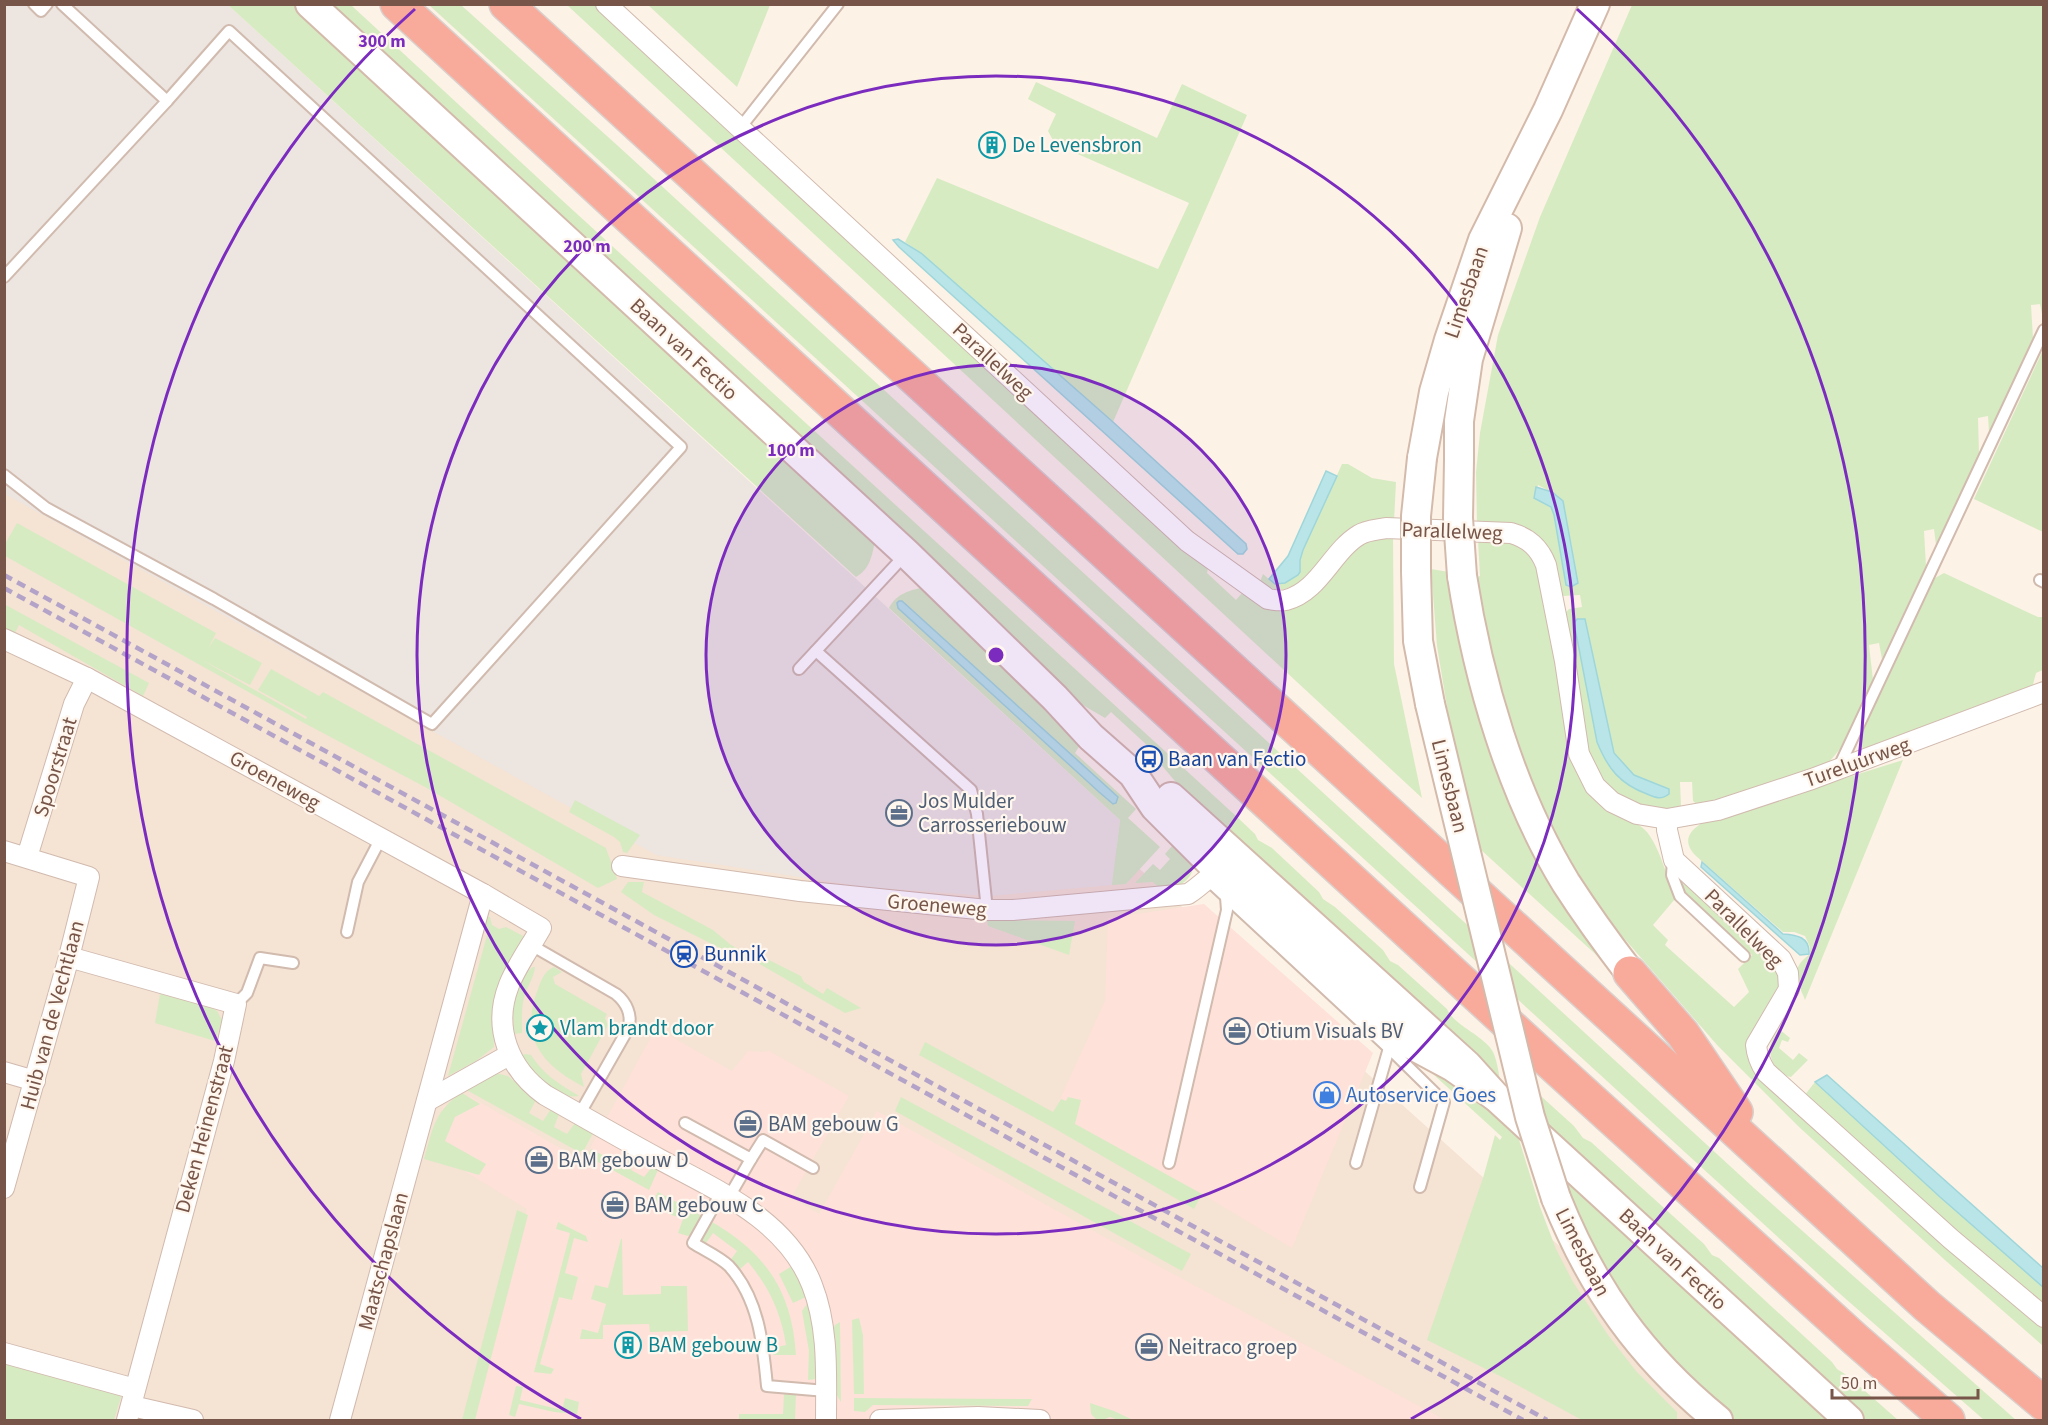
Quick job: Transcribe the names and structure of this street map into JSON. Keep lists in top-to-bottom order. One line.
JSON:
{"streets":{"main road":["Limesbaan","Baan van Fectio"],"street":["Parallelweg","Tureluurweg","Spoorstraat","Groeneweg","Huib van de Vechtlaan","Deken Heinenstraat","Maatschapslaan"]},"crossings":[["Baan van Fectio","Groeneweg"],["Parallelweg","Tureluurweg"],["Spoorstraat","Groeneweg"],["Spoorstraat","Huib van de Vechtlaan"],["Groeneweg","Maatschapslaan"]],"places":{"building":["De Levensbron","BAM gebouw B"],"bus stop":["Baan van Fectio"],"office":["Jos Mulder Carrosseriebouw","Otium Visuals BV","BAM gebouw G","BAM gebouw D","BAM gebouw C","Neitraco groep"],"station":["Bunnik"],"place":["Vlam brandt door"],"shop":["Autoservice Goes"]},"scale_bar":"50 m","rings":["300 m","200 m","100 m"]}
